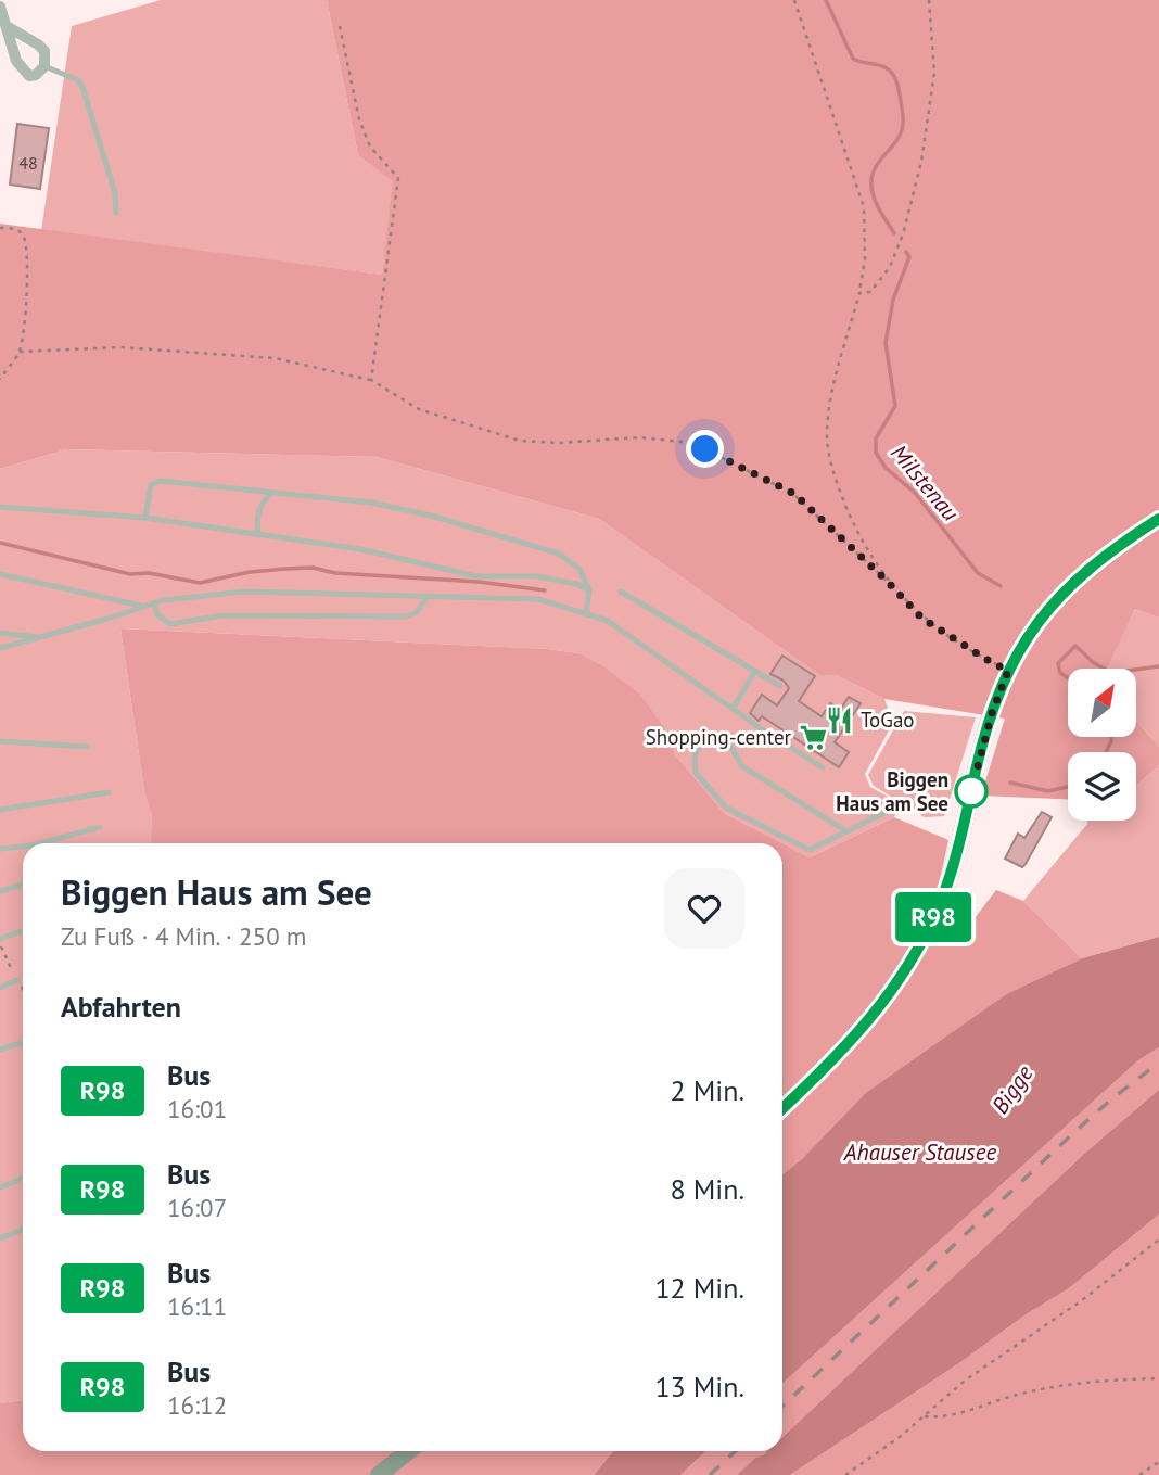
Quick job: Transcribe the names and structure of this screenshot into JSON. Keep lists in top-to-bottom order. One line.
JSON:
{"water":["Milstenau","Bigge","Ahauser Stausee"],"places":{"restaurant":["ToGao"],"supermarket":["Shopping-center"],"other":["Biggen Haus am See"]},"lines":["bus line R98"],"house_numbers":["48"],"north":"top right","page":{"on_map":"R98","heading":[["Biggen Haus am See","Zu Fuß · 4 Min. · 250 m"],"Abfahrten"],"list":[{"mark":"R98","name":"Bus","note":"16:01","value":"2 Min."},{"mark":"R98","name":"Bus","note":"16:07","value":"8 Min."},{"mark":"R98","name":"Bus","note":"16:11","value":"12 Min."},{"mark":"R98","name":"Bus","note":"16:12","value":"13 Min."}]}}
